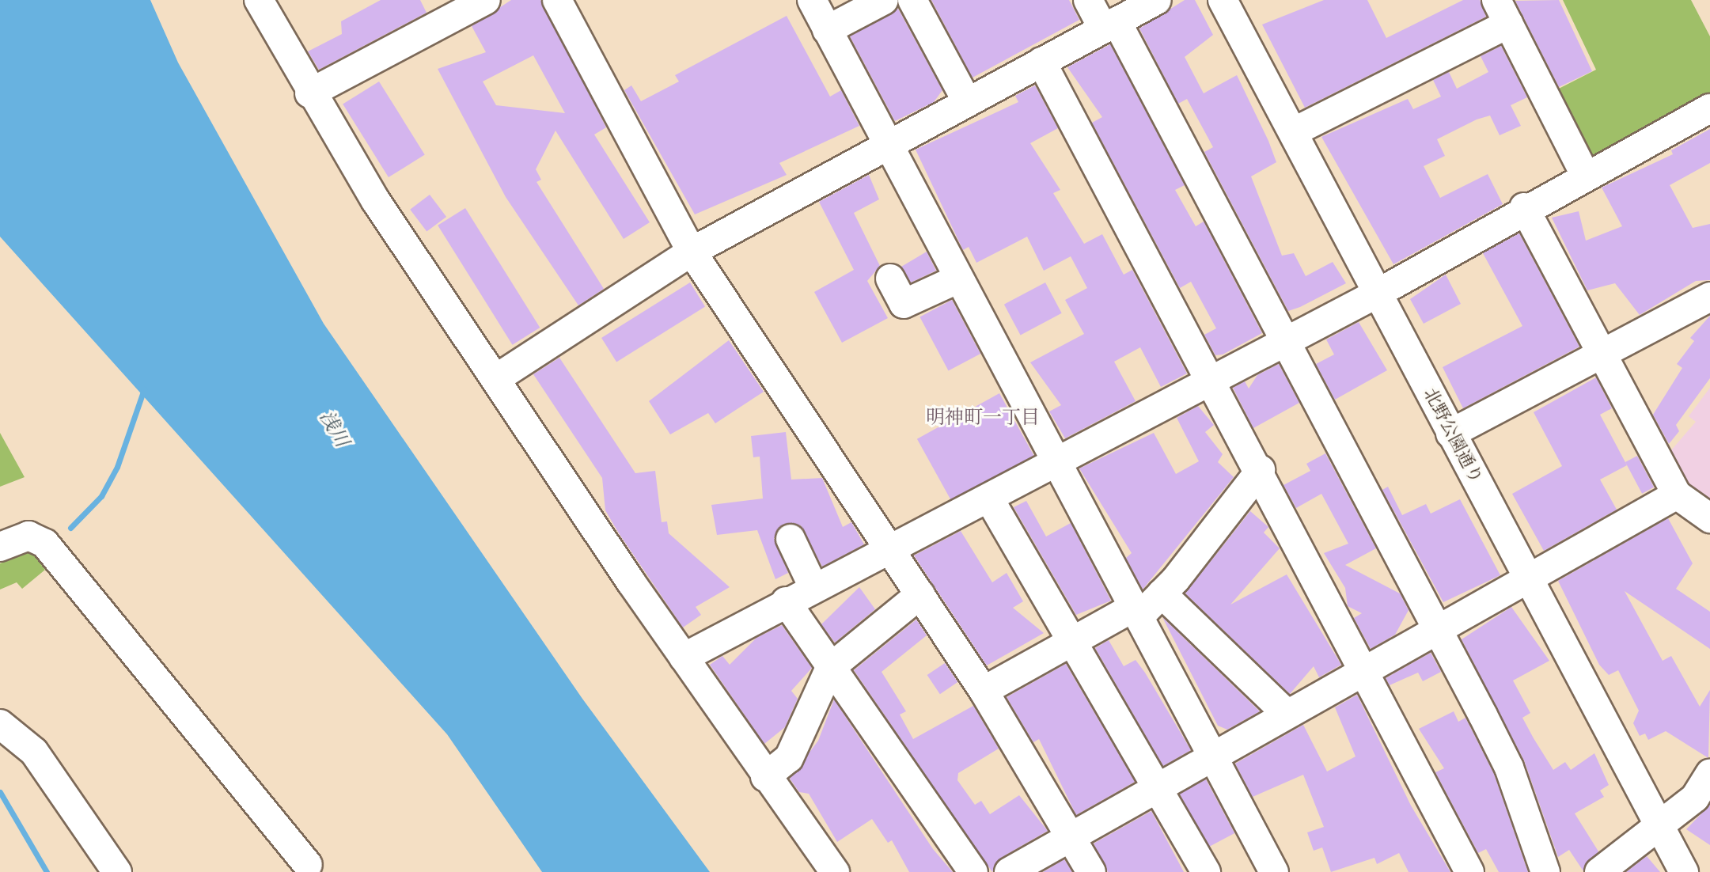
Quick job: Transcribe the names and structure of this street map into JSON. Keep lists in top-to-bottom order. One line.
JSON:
{"streets":{"street":["北野公園通り"]},"districts":["明神町一丁目"],"water":["浅川"]}
